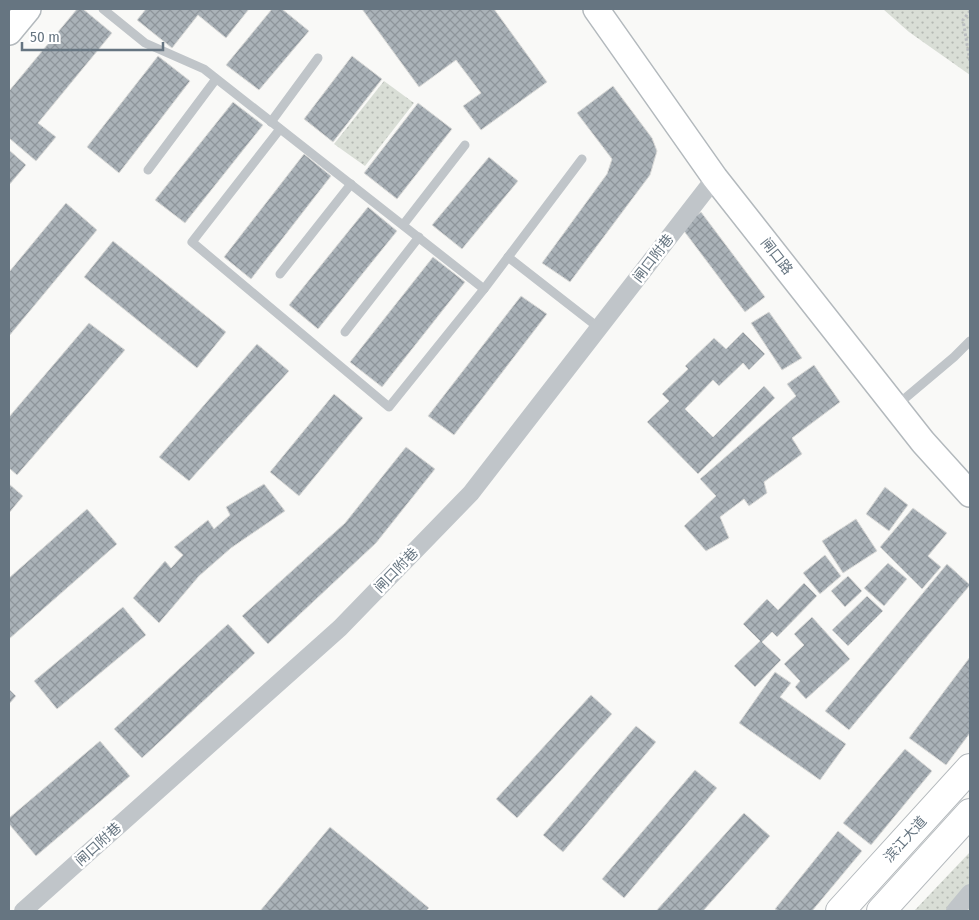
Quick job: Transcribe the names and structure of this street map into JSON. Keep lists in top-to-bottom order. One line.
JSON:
{"streets":{"main road":["滨江大道"],"street":["闸口路","闸口附巷"]},"crossings":[["闸口路","闸口附巷"]],"scale_bar":"50 m"}
